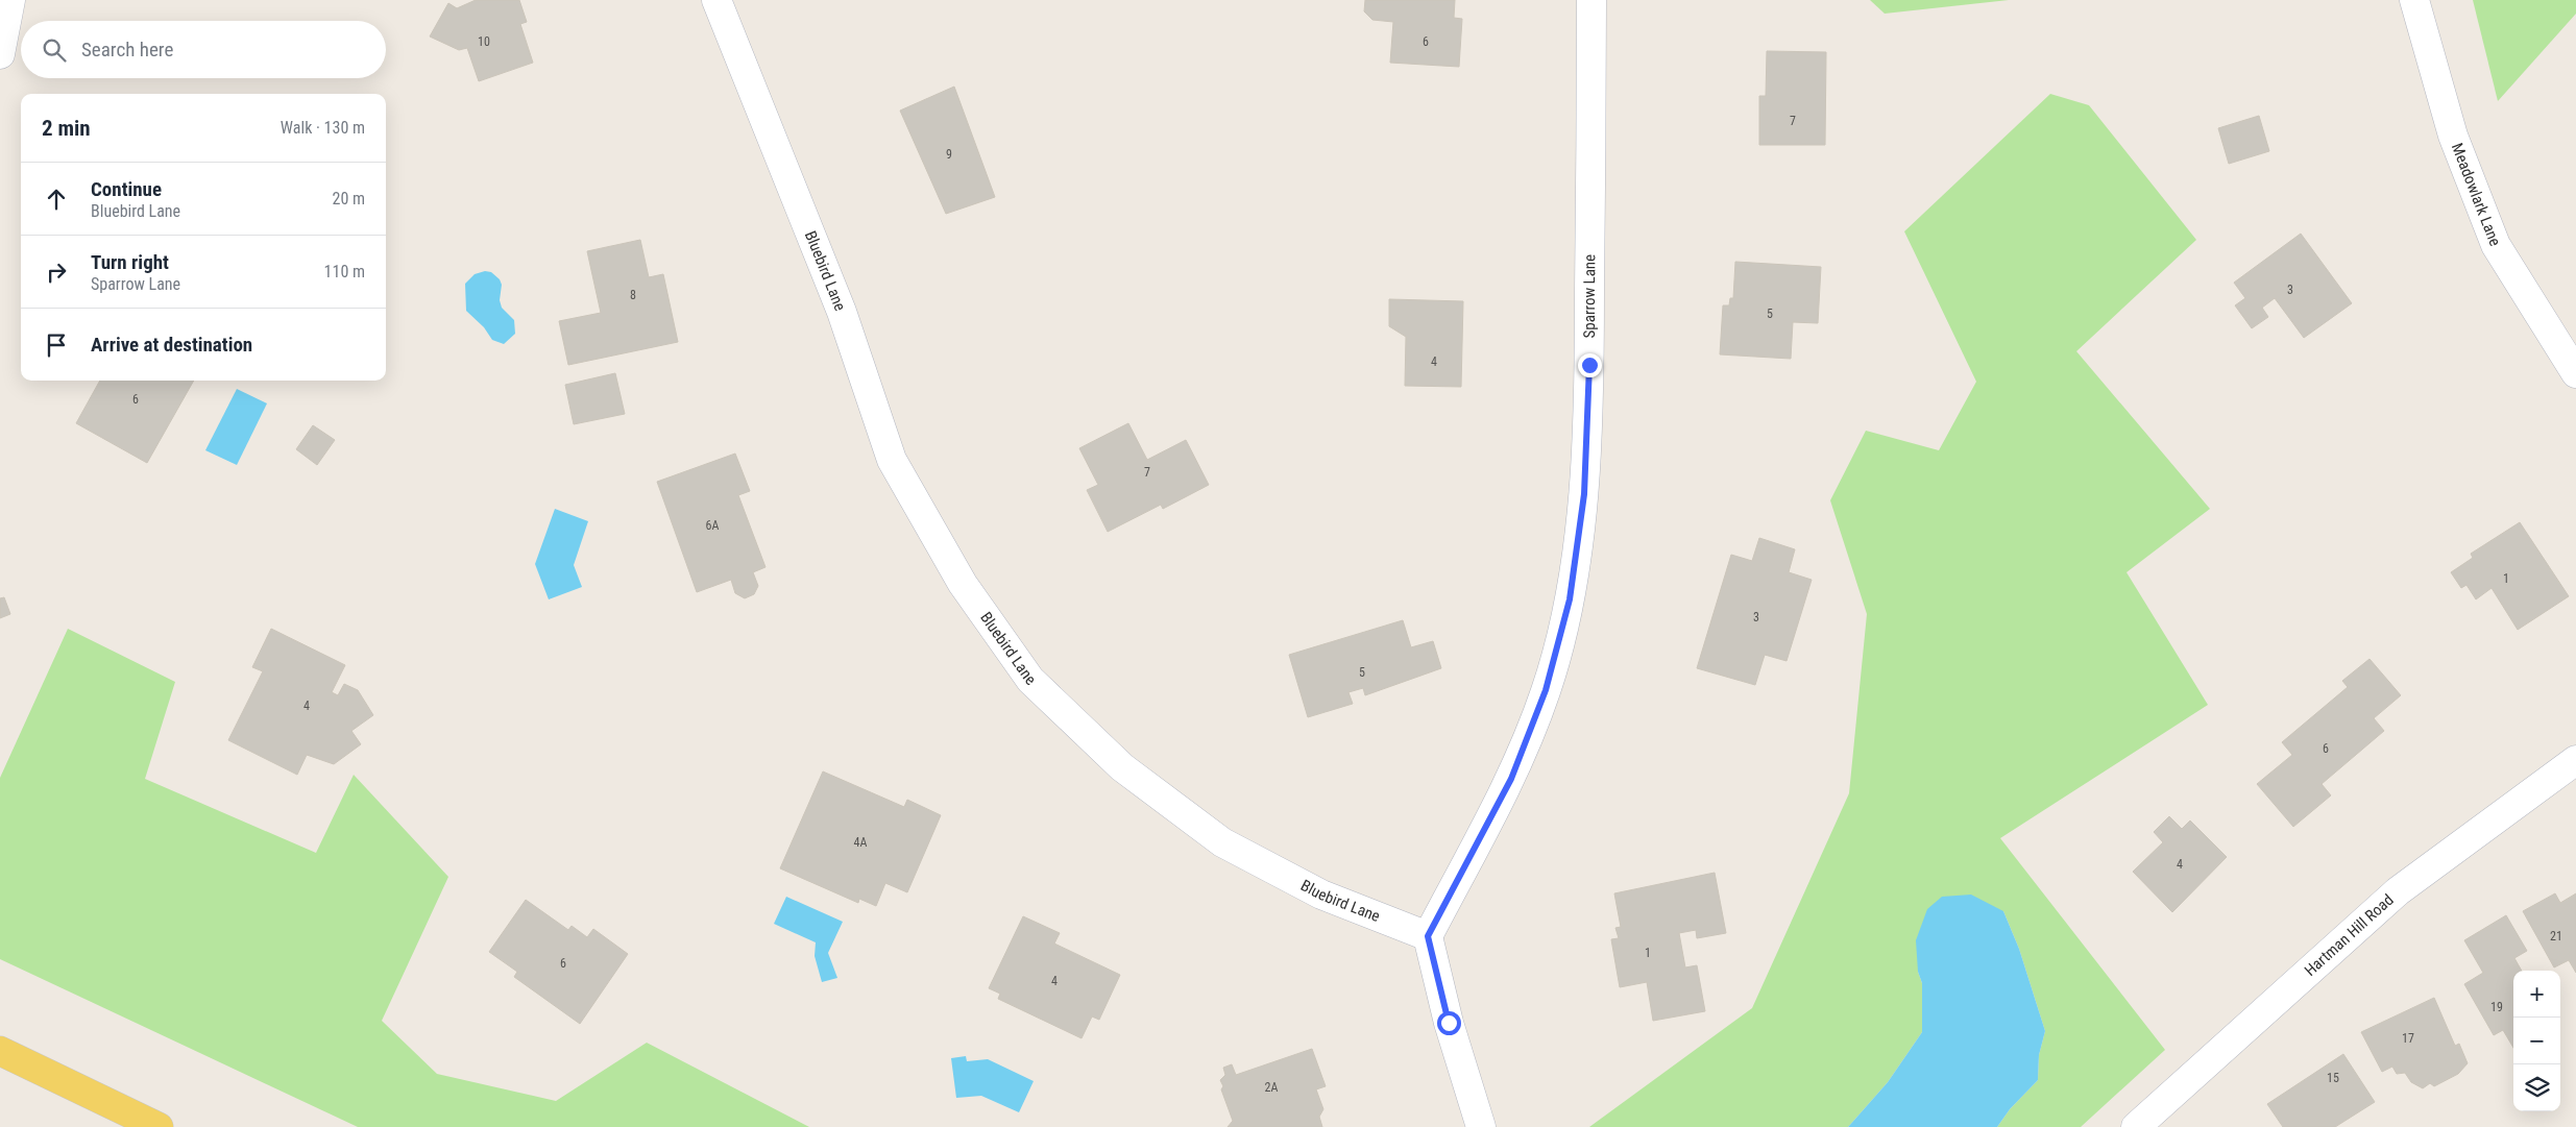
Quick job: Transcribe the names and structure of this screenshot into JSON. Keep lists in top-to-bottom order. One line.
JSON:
{"streets":{"street":["Meadowlark Lane","Bluebird Lane","Sparrow Lane","Hartman Hill Road"]},"crossings":[["Bluebird Lane","Sparrow Lane"]],"house_numbers":["10","6","7","9","3","8","5","4","6","7","6A","1","3","5","4","6","4A","4","21","1","6","4","19","17","15","2A"],"page":{"search":"Search here","heading":["2 min","Walk · 130 m"],"list":[["Continue","Bluebird Lane","20 m"],["Turn right","Sparrow Lane","110 m"],"Arrive at destination"],"map_buttons":["+","−"]}}
